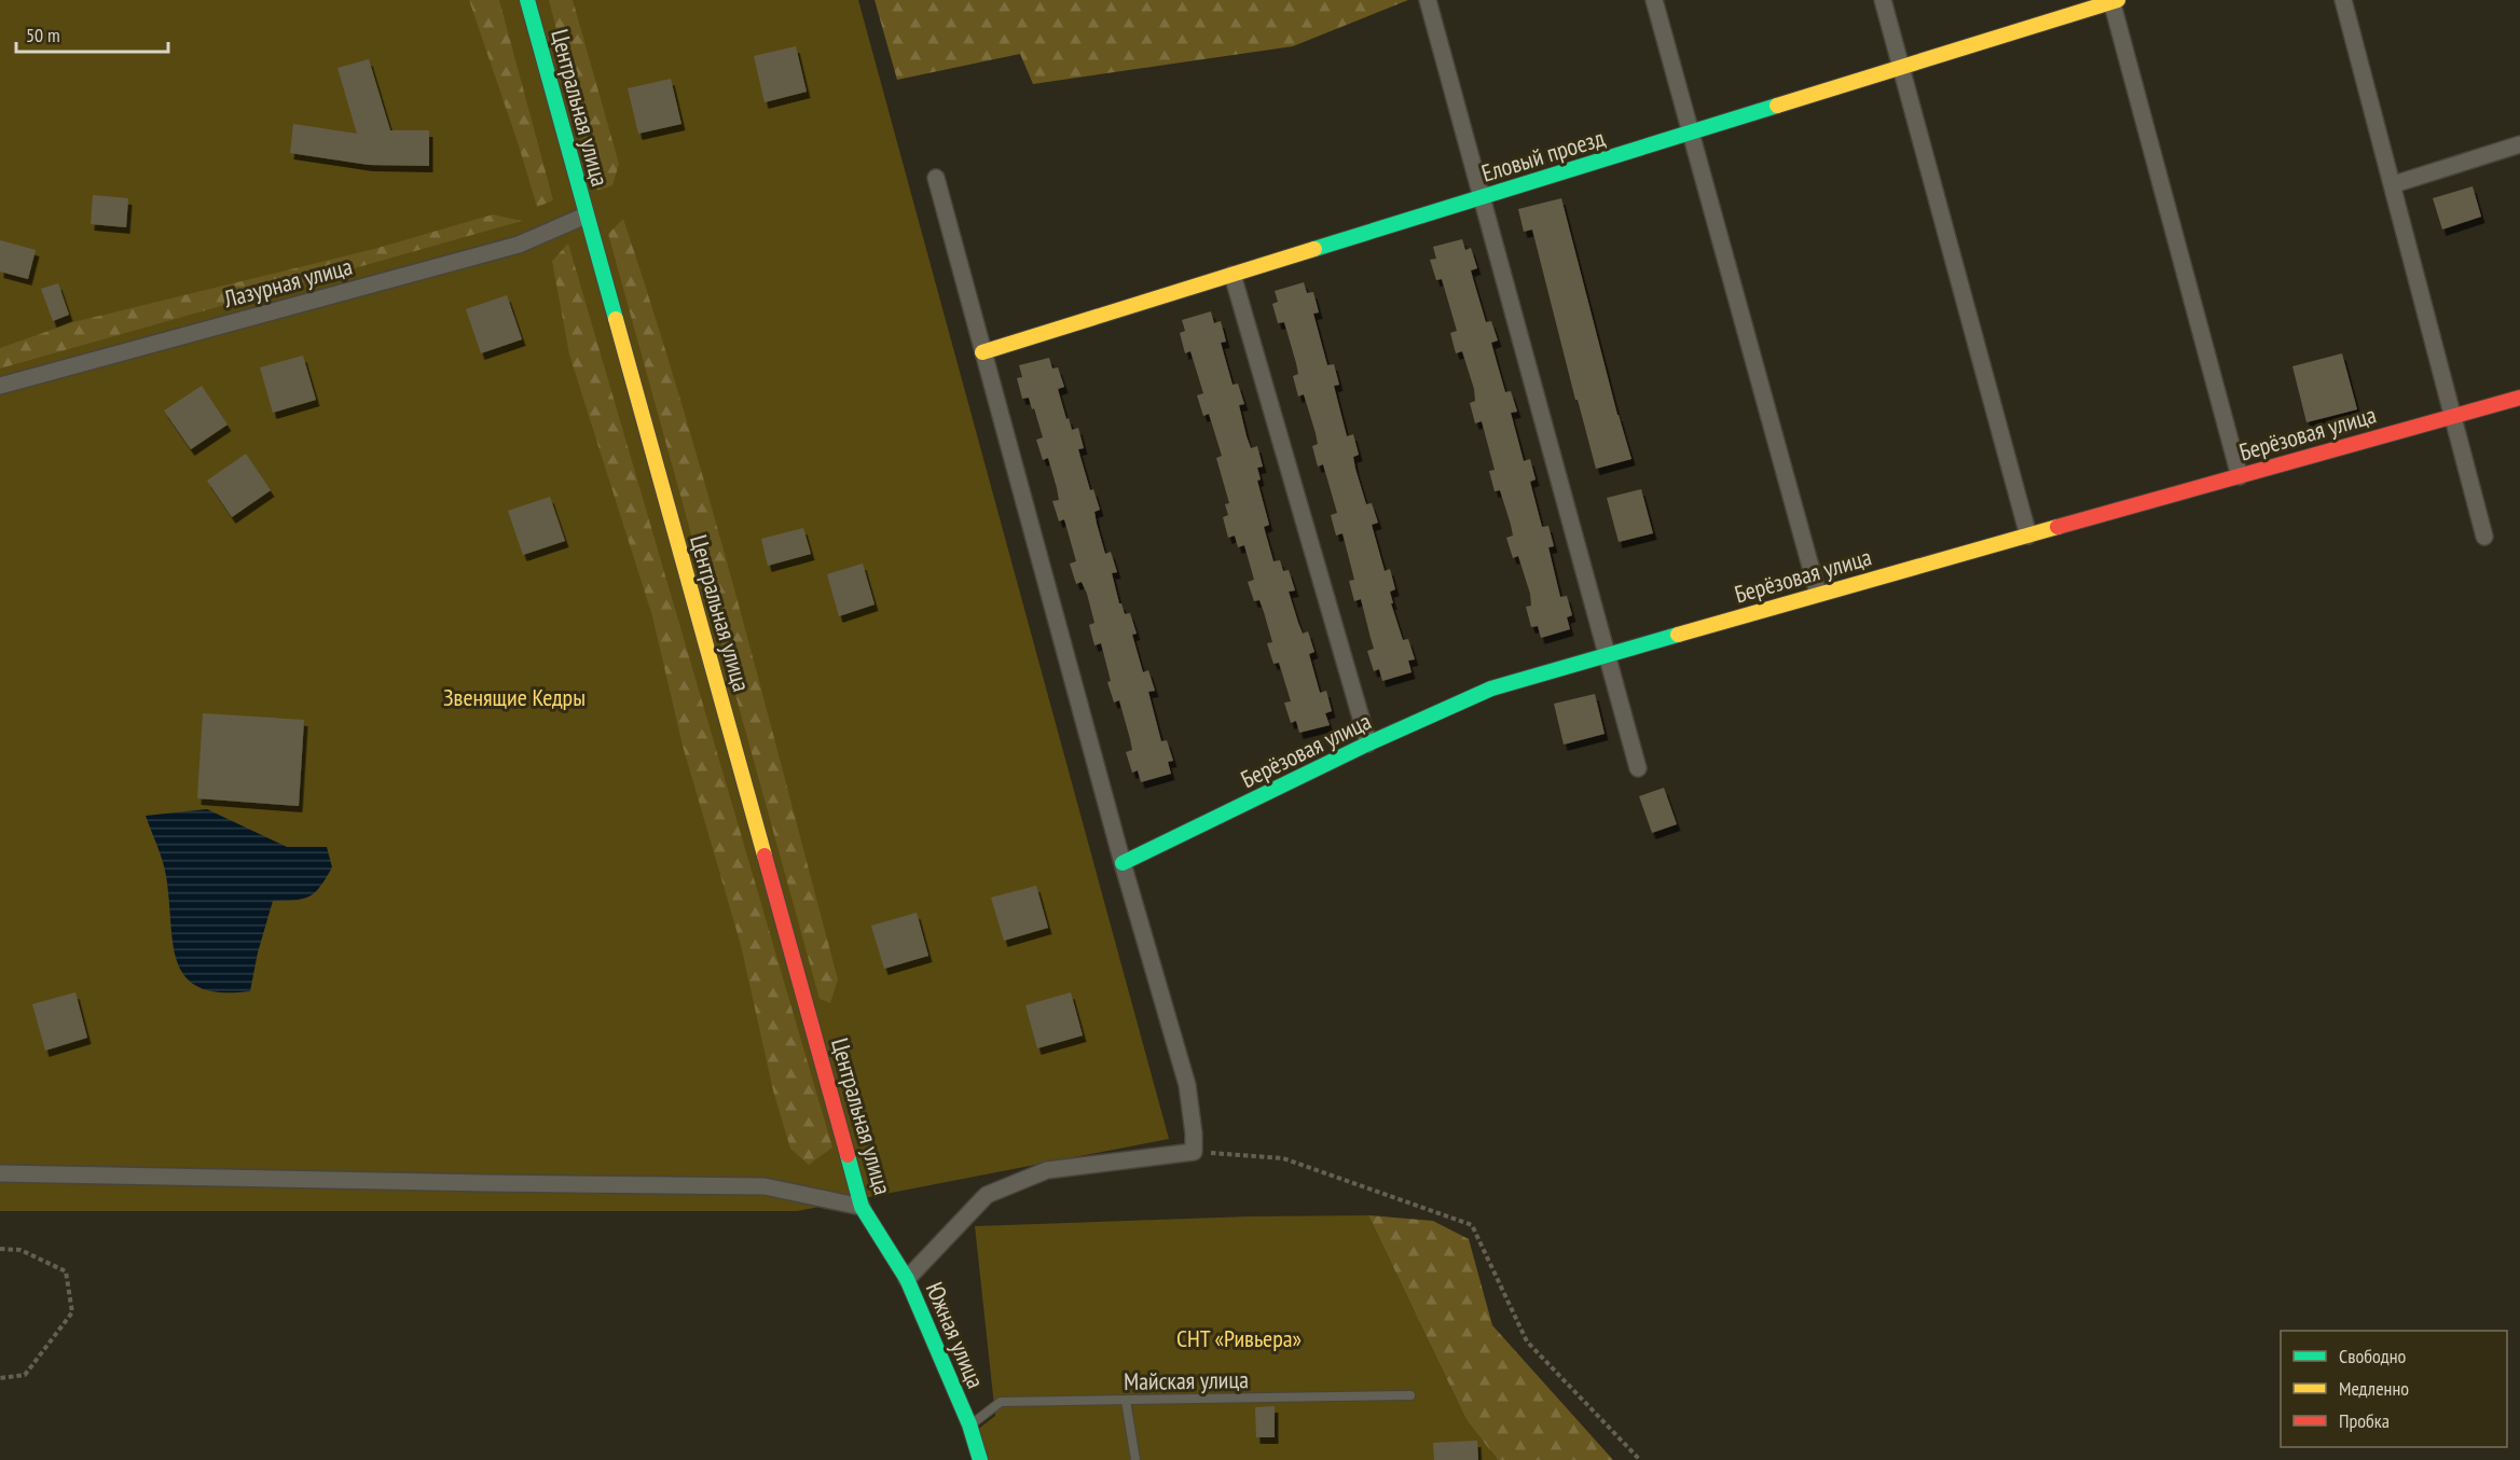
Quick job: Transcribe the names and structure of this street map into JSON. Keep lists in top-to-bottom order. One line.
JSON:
{"streets":{"street":["Центральная улица","Еловый проезд","Лазурная улица","Берёзовая улица","Южная улица"],"lane":["Майская улица"]},"crossings":[["Центральная улица","Лазурная улица"],["Центральная улица","Южная улица"],["Южная улица","Майская улица"]],"parks":["Звенящие Кедры","СНТ «Ривьера»"],"legend":["Свободно","Медленно","Пробка"],"scale_bar":"50 m"}
